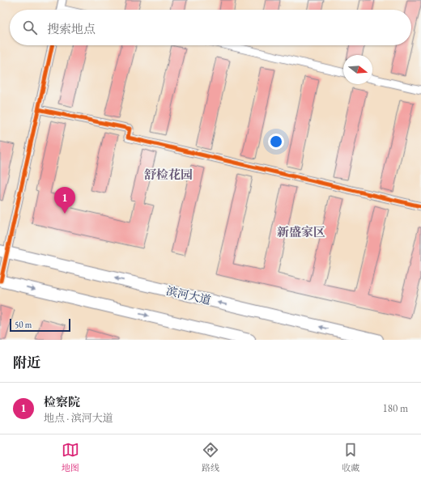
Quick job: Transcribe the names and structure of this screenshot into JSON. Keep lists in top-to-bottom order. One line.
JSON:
{"streets":{"main road":["滨河大道"]},"districts":["舒检花园","新盛家区"],"scale_bar":"50 m","north":"right","page":{"search":"搜索地点","pins":"1","scale":"50 m","heading":"附近","list":[{"mark":"1","name":"检察院","note":"地点 · 滨河大道","value":"180 m"}],"nav":["地图","路线","收藏"]}}
